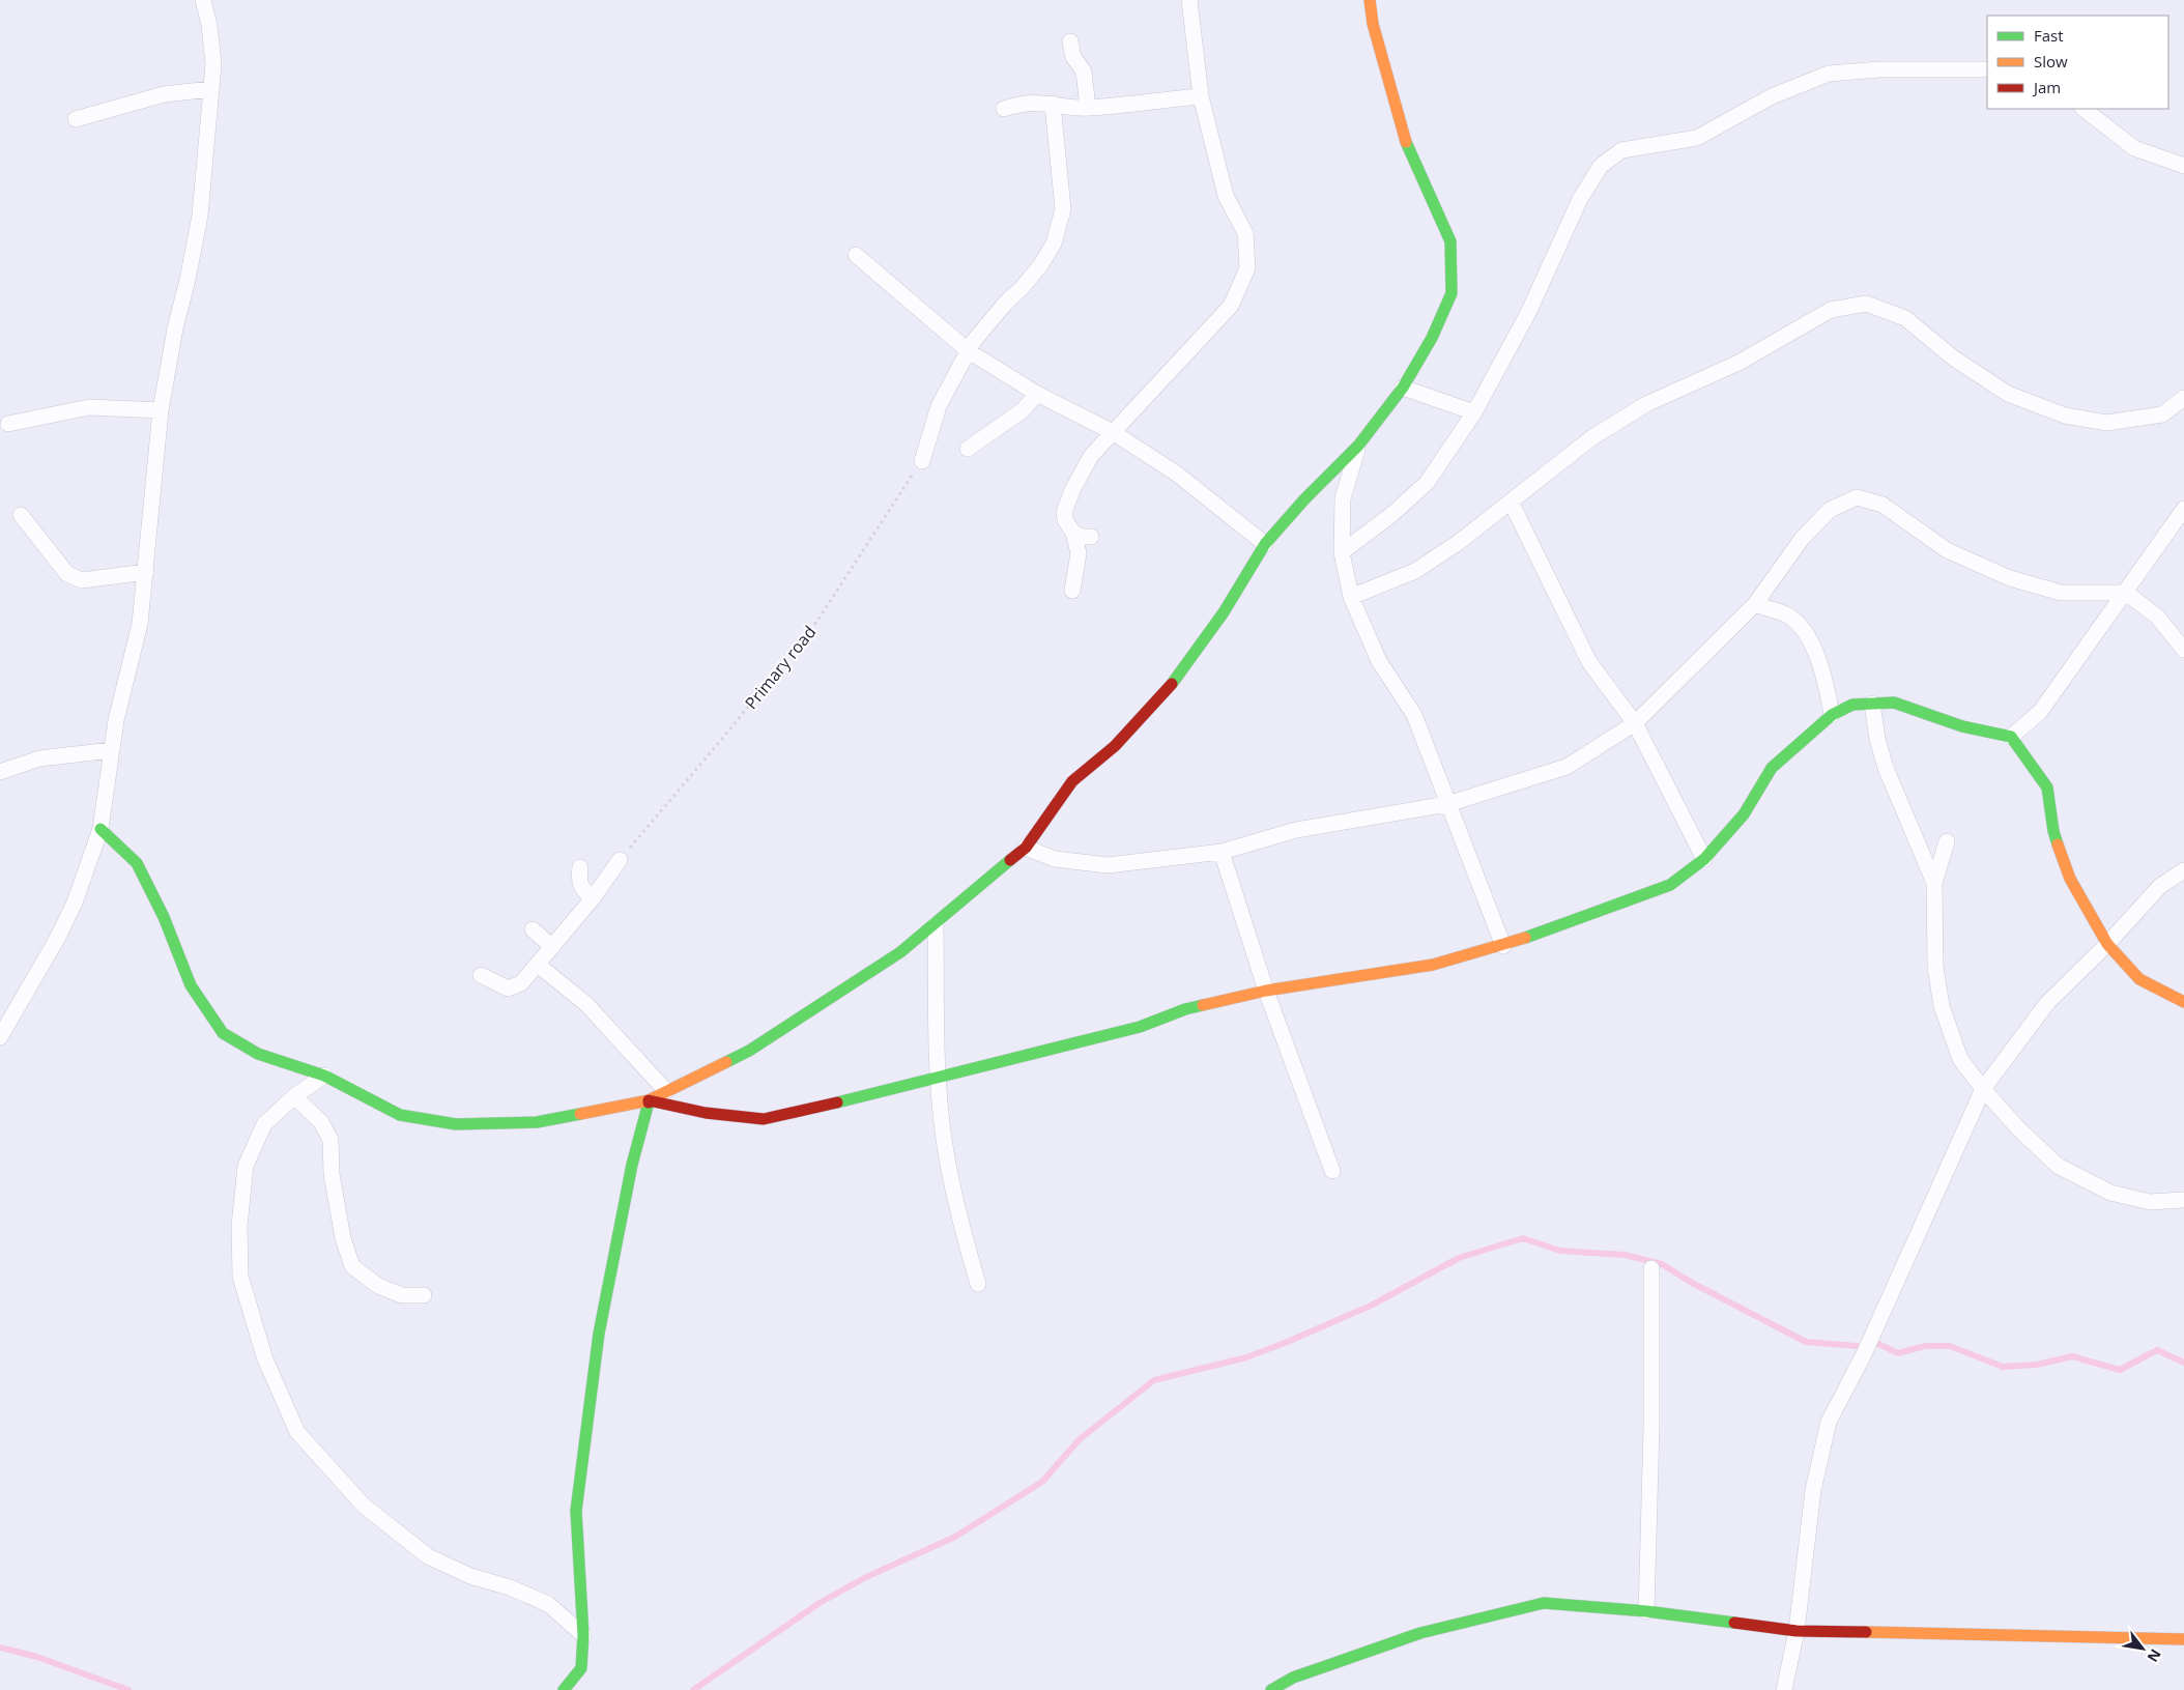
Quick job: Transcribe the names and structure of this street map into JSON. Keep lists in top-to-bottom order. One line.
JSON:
{"streets":{"path":["Primary road"]},"legend":["Fast","Slow","Jam"],"north":"bottom right"}
